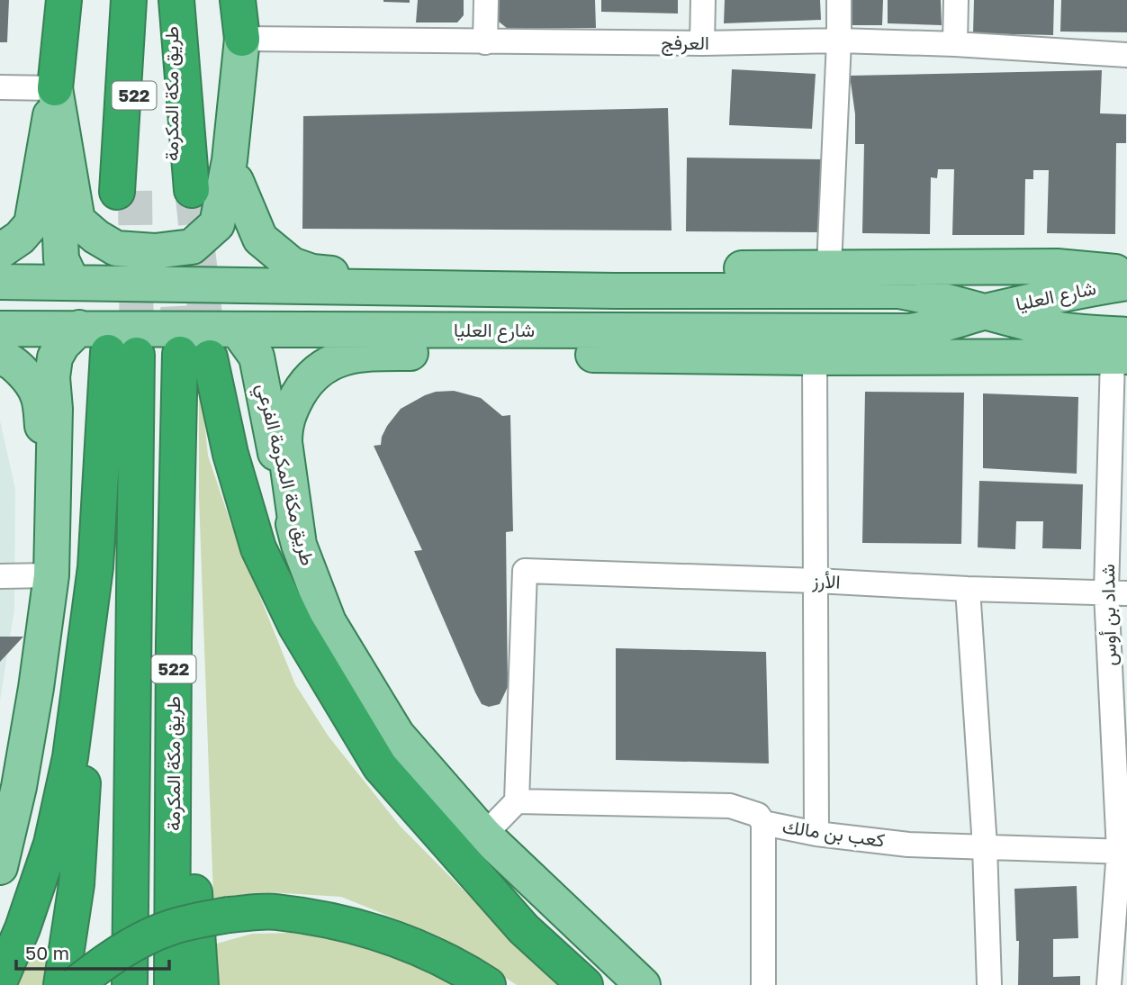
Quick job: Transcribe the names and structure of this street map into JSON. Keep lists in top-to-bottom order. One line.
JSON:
{"streets":{"highway":["طريق مكة المكرمة","522"],"main road":["شارع العليا","طريق مكة المكرمة الفرعي"],"street":["العرفج","الأرز","شداد بن أوس","كعب بن مالك"]},"crossings":[["شارع العليا","طريق مكة المكرمة الفرعي"],["شارع العليا","شداد بن أوس"],["الأرز","شداد بن أوس"],["الأرز","كعب بن مالك"],["شداد بن أوس","كعب بن مالك"]],"scale_bar":"50 m"}
